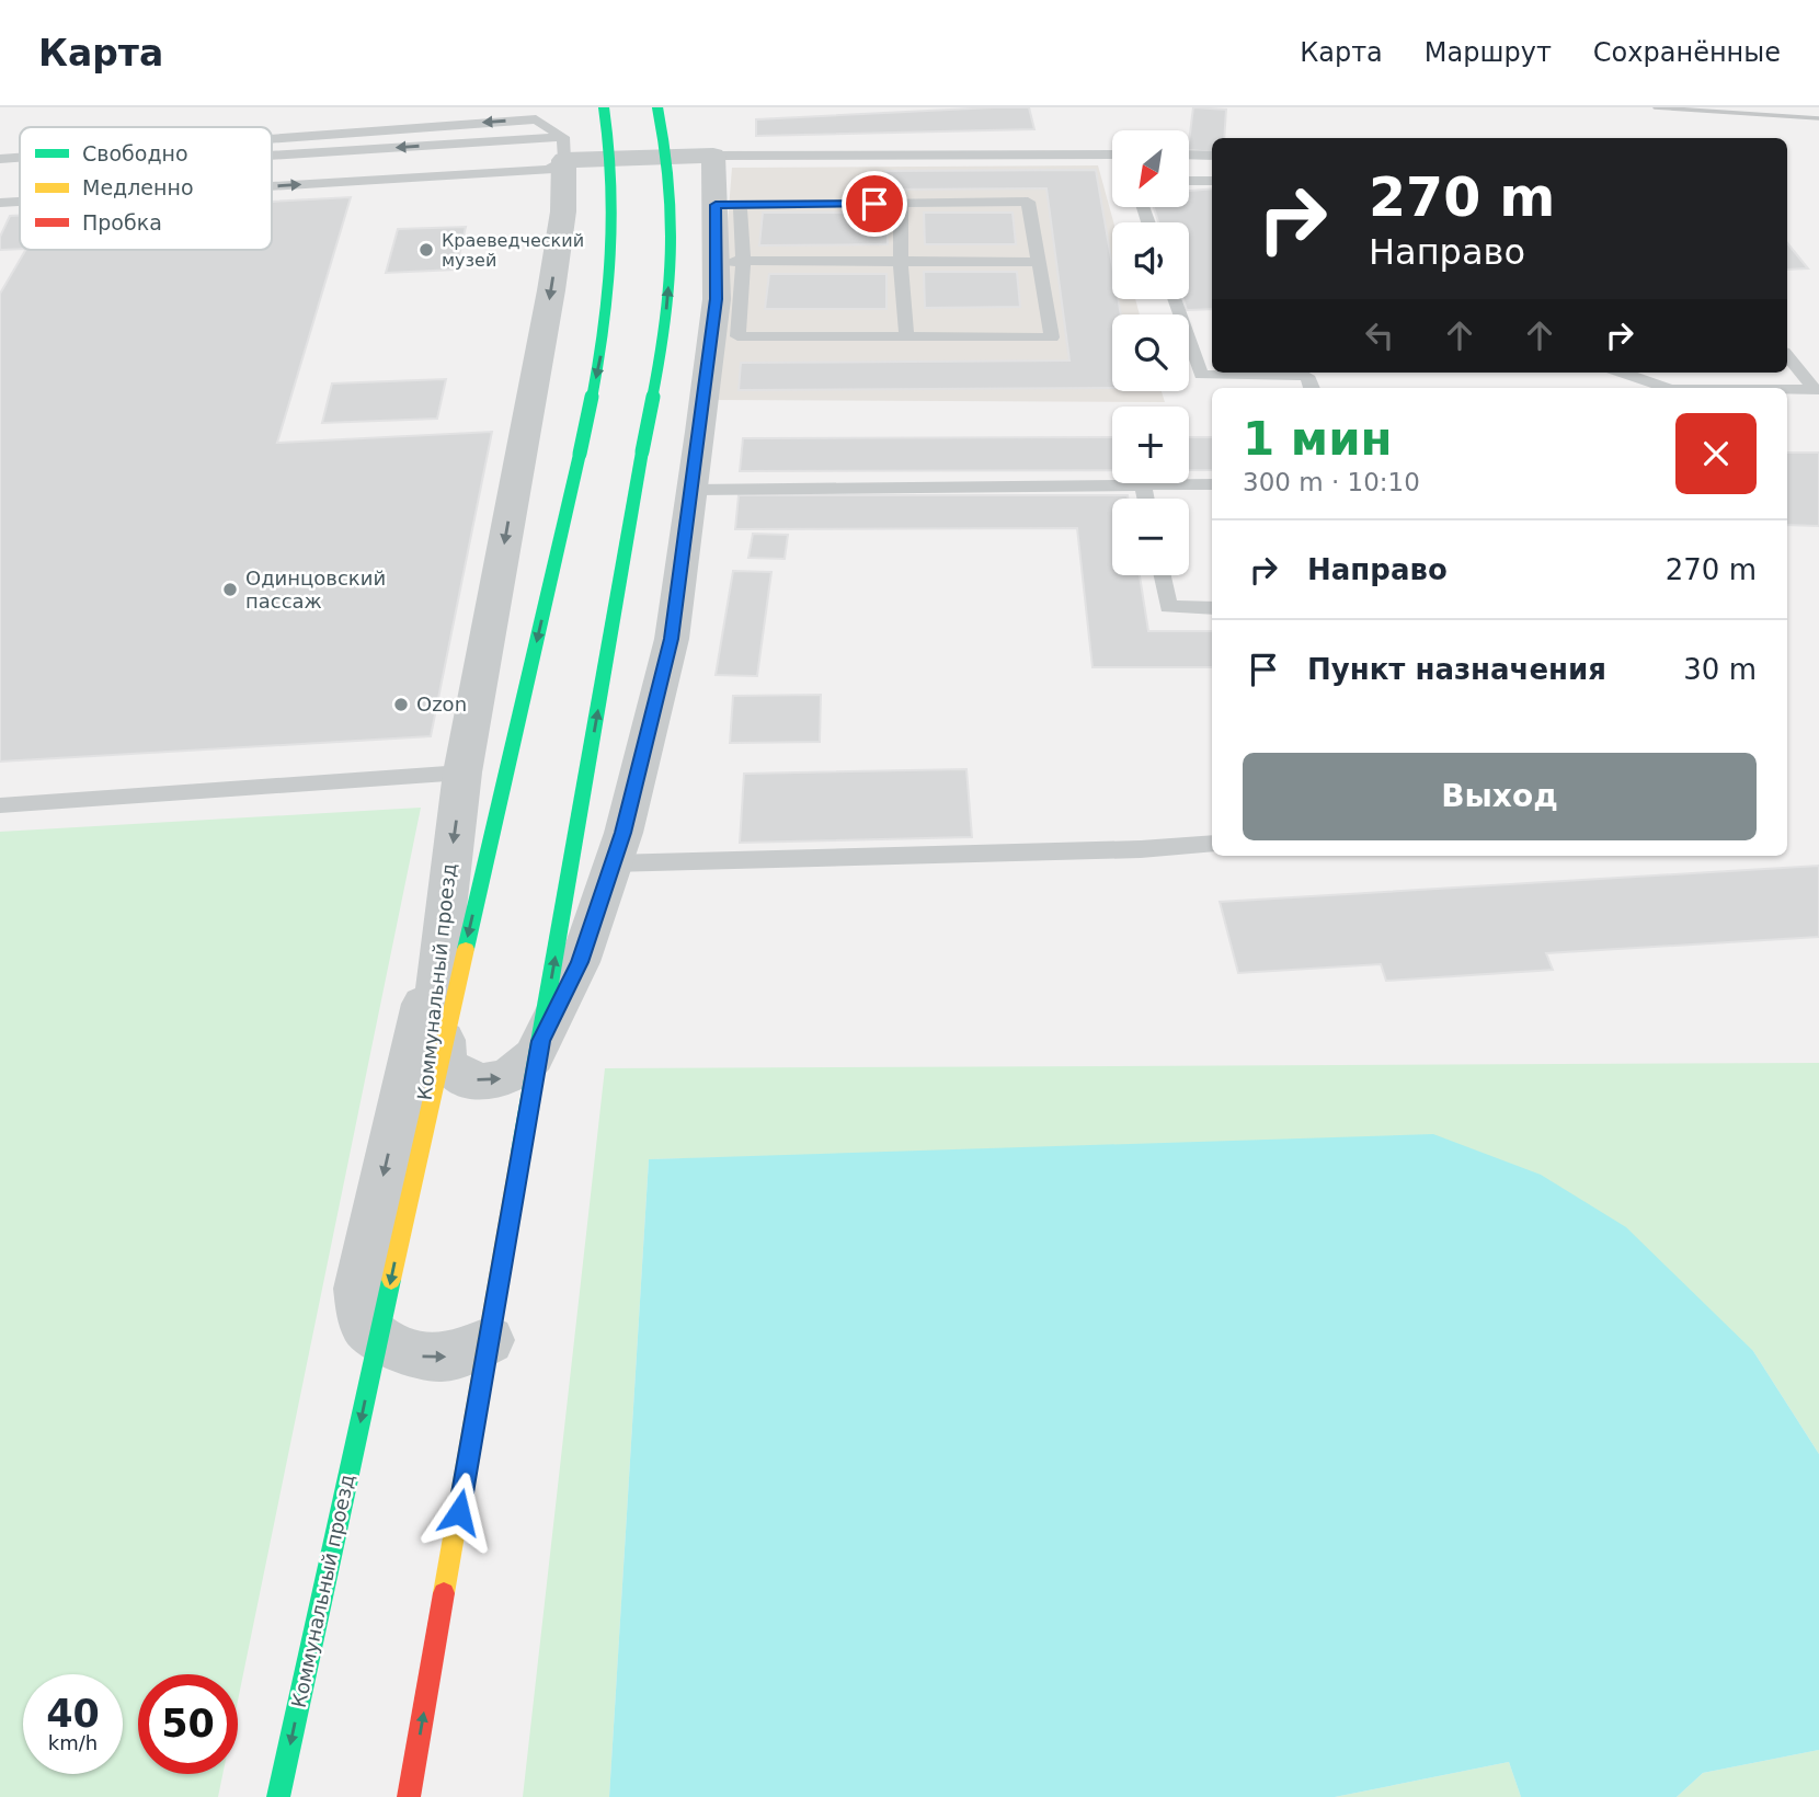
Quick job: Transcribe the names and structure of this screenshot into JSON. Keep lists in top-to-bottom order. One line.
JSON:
{"streets":{"main road":["Коммунальный проезд"]},"places":["Краеведческий музей","Одинцовский пассаж","Ozon"],"legend":["Свободно","Медленно","Пробка"],"north":"bottom left","page":{"header":"Карта","nav":["Карта","Маршрут","Сохранённые"],"map_buttons":["+","−"],"turn":["270 m","Направо"],"heading":["1 мин","300 m · 10:10"],"list":[{"name":"Направо","value":"270 m"},{"name":"Пункт назначения","value":"30 m"}],"buttons":"Выход","speed":"40 km/h","limit":"50"}}
